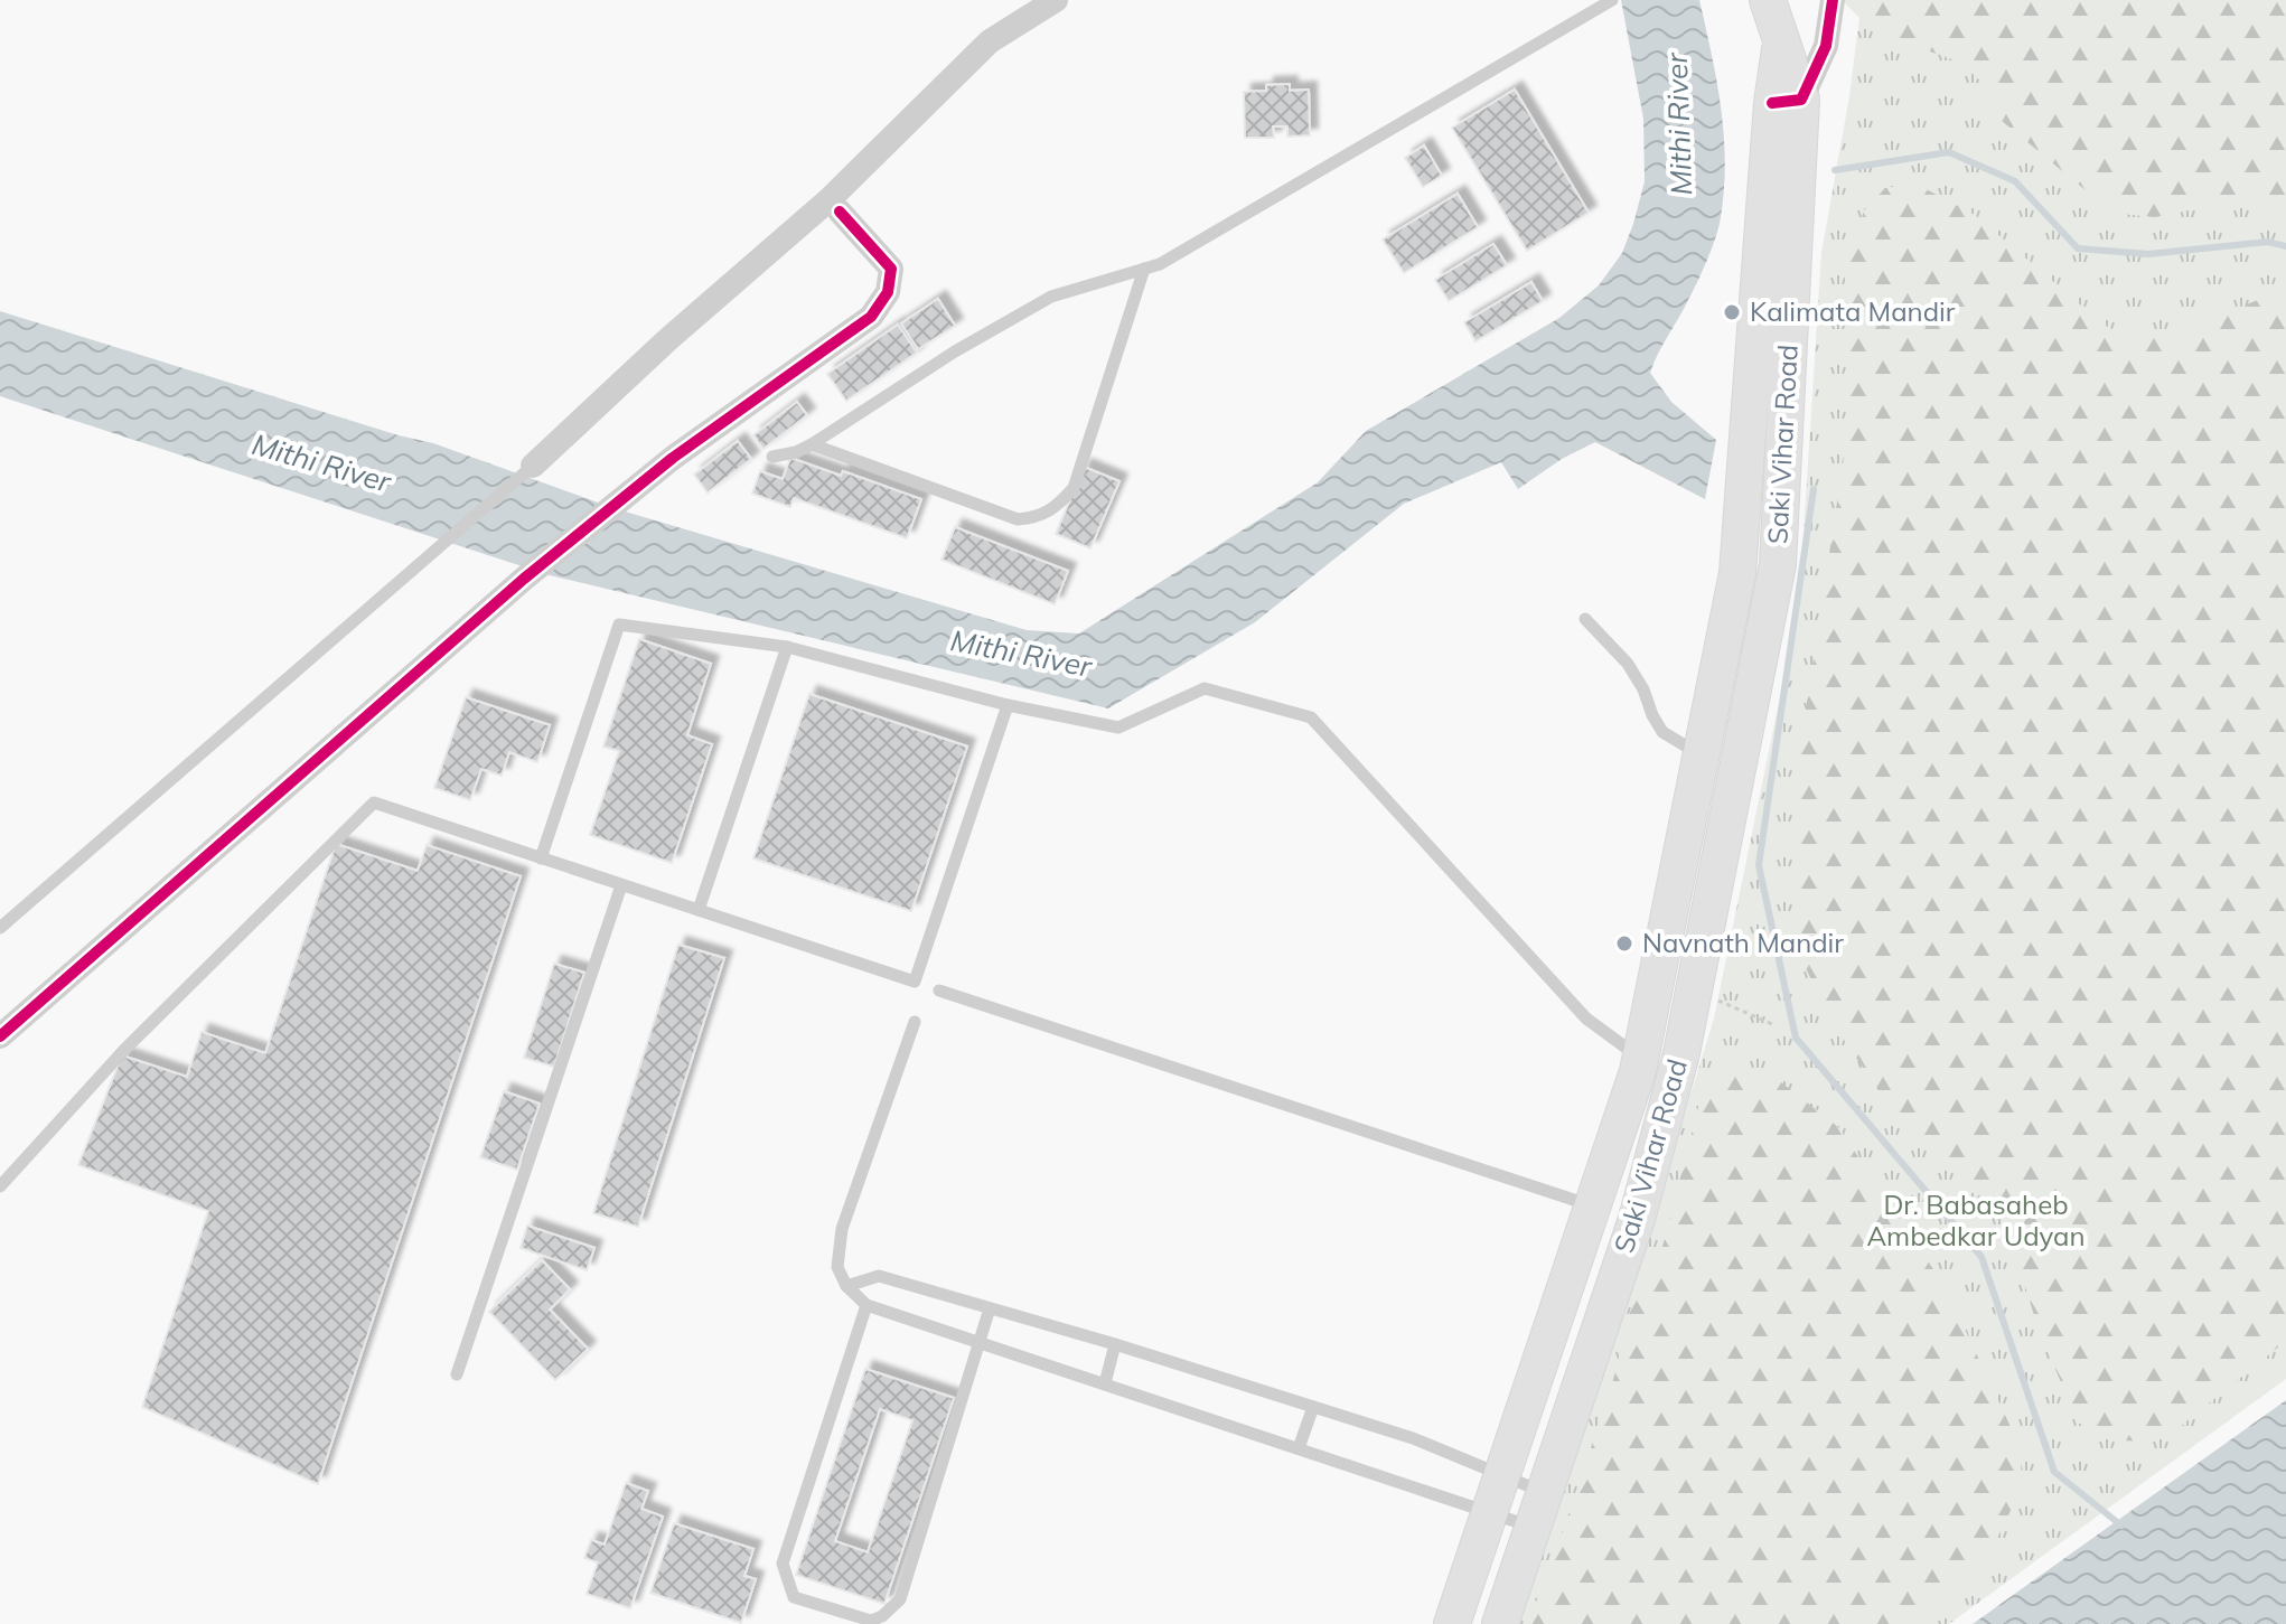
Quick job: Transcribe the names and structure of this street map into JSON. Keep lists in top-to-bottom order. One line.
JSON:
{"streets":{"main road":["Saki Vihar Road"]},"water":["Mithi River"],"parks":["Dr. Babasaheb Ambedkar Udyan"],"places":["Kalimata Mandir","Navnath Mandir"]}
